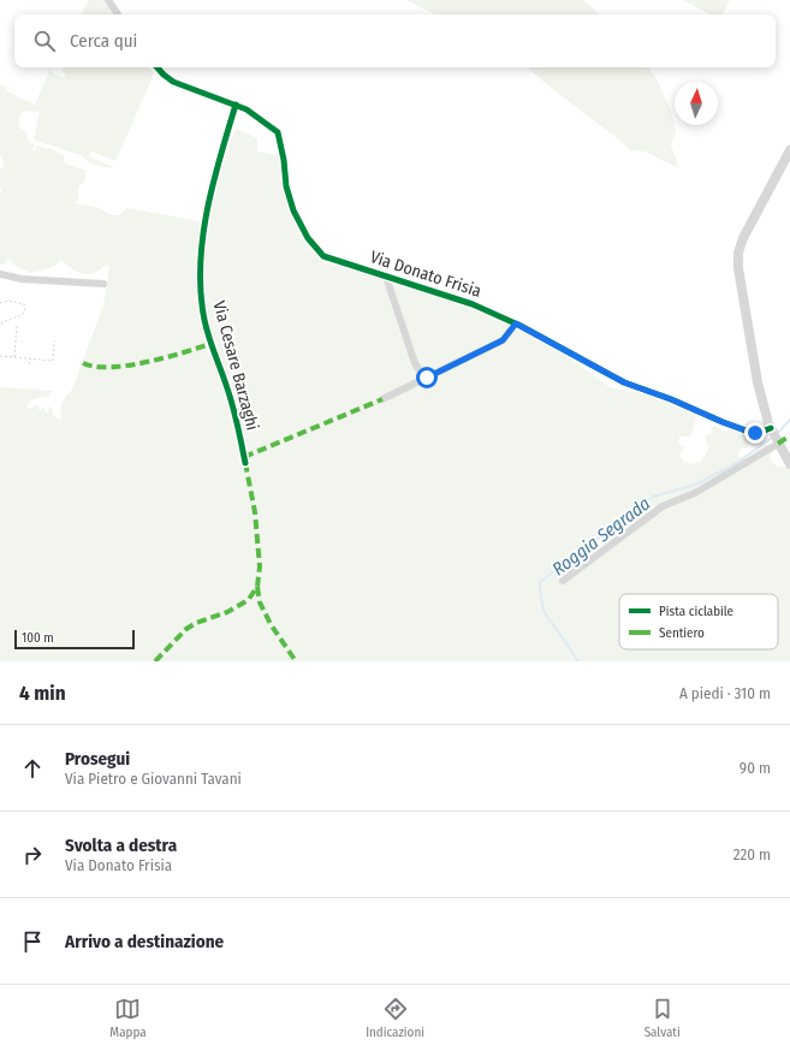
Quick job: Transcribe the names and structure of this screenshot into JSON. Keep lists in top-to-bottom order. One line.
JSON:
{"streets":{"street":["Via Donato Frisia","Via Cesare Barzaghi"]},"crossings":[["Via Donato Frisia","Via Cesare Barzaghi"]],"water":["Roggia Segrada"],"legend":["Pista ciclabile","Sentiero"],"scale_bar":"100 m","north":"top","page":{"search":"Cerca qui","scale":"100 m","heading":["4 min","A piedi · 310 m"],"list":[["Prosegui","Via Pietro e Giovanni Tavani","90 m"],["Svolta a destra","Via Donato Frisia","220 m"],"Arrivo a destinazione"],"nav":["Mappa","Indicazioni","Salvati"]}}
